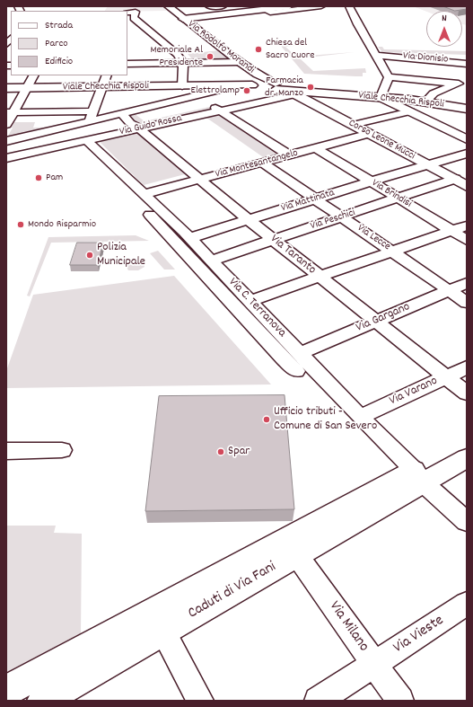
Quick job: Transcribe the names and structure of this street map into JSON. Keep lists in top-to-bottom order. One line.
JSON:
{"streets":{"street":["Via Rodolfo Morandi","Via Dionisio","Viale Checchia Rispoli","Via Guido Rossa","Corso Leone Mucci","Via Montesantangelo","Via Brindisi","Via Mattinata","Via Peschici","Via Lecce","Via Taranto","Via C. Terranova","Via Gargano","Via Varano","Caduti di Via Fani","Via Milano","Via Vieste"]},"crossings":[["Via Rodolfo Morandi","Viale Checchia Rispoli"],["Via Rodolfo Morandi","Via Guido Rossa"],["Via Rodolfo Morandi","Corso Leone Mucci"],["Viale Checchia Rispoli","Via Guido Rossa"],["Viale Checchia Rispoli","Corso Leone Mucci"],["Via Guido Rossa","Corso Leone Mucci"],["Via Guido Rossa","Via Taranto"],["Via Guido Rossa","Via C. Terranova"],["Corso Leone Mucci","Via Montesantangelo"],["Corso Leone Mucci","Via Mattinata"],["Corso Leone Mucci","Via Peschici"],["Via Montesantangelo","Via Brindisi"],["Via Montesantangelo","Via Lecce"],["Via Montesantangelo","Via Taranto"],["Via Montesantangelo","Via C. Terranova"],["Via Brindisi","Via Mattinata"],["Via Brindisi","Via Peschici"],["Via Mattinata","Via Lecce"],["Via Mattinata","Via Taranto"],["Via Mattinata","Via C. Terranova"],["Via Peschici","Via Lecce"],["Via Peschici","Via Taranto"],["Via Peschici","Via C. Terranova"],["Via Lecce","Via Gargano"],["Via Taranto","Via Gargano"],["Via Taranto","Via Varano"],["Via C. Terranova","Via Gargano"],["Via C. Terranova","Via Varano"],["Via C. Terranova","Caduti di Via Fani"],["Caduti di Via Fani","Via Milano"],["Via Milano","Via Vieste"]],"places":["Chiesa del Sacro Cuore","Memoriale Al Presidente","Farmacia dr. Manzo","Elettrolamp","Pam","Mondo Risparmio","Polizia Municipale","Ufficio tributi - Comune di San Severo","Spar"],"legend":["Strada","Parco","Edificio"],"north":"top"}
